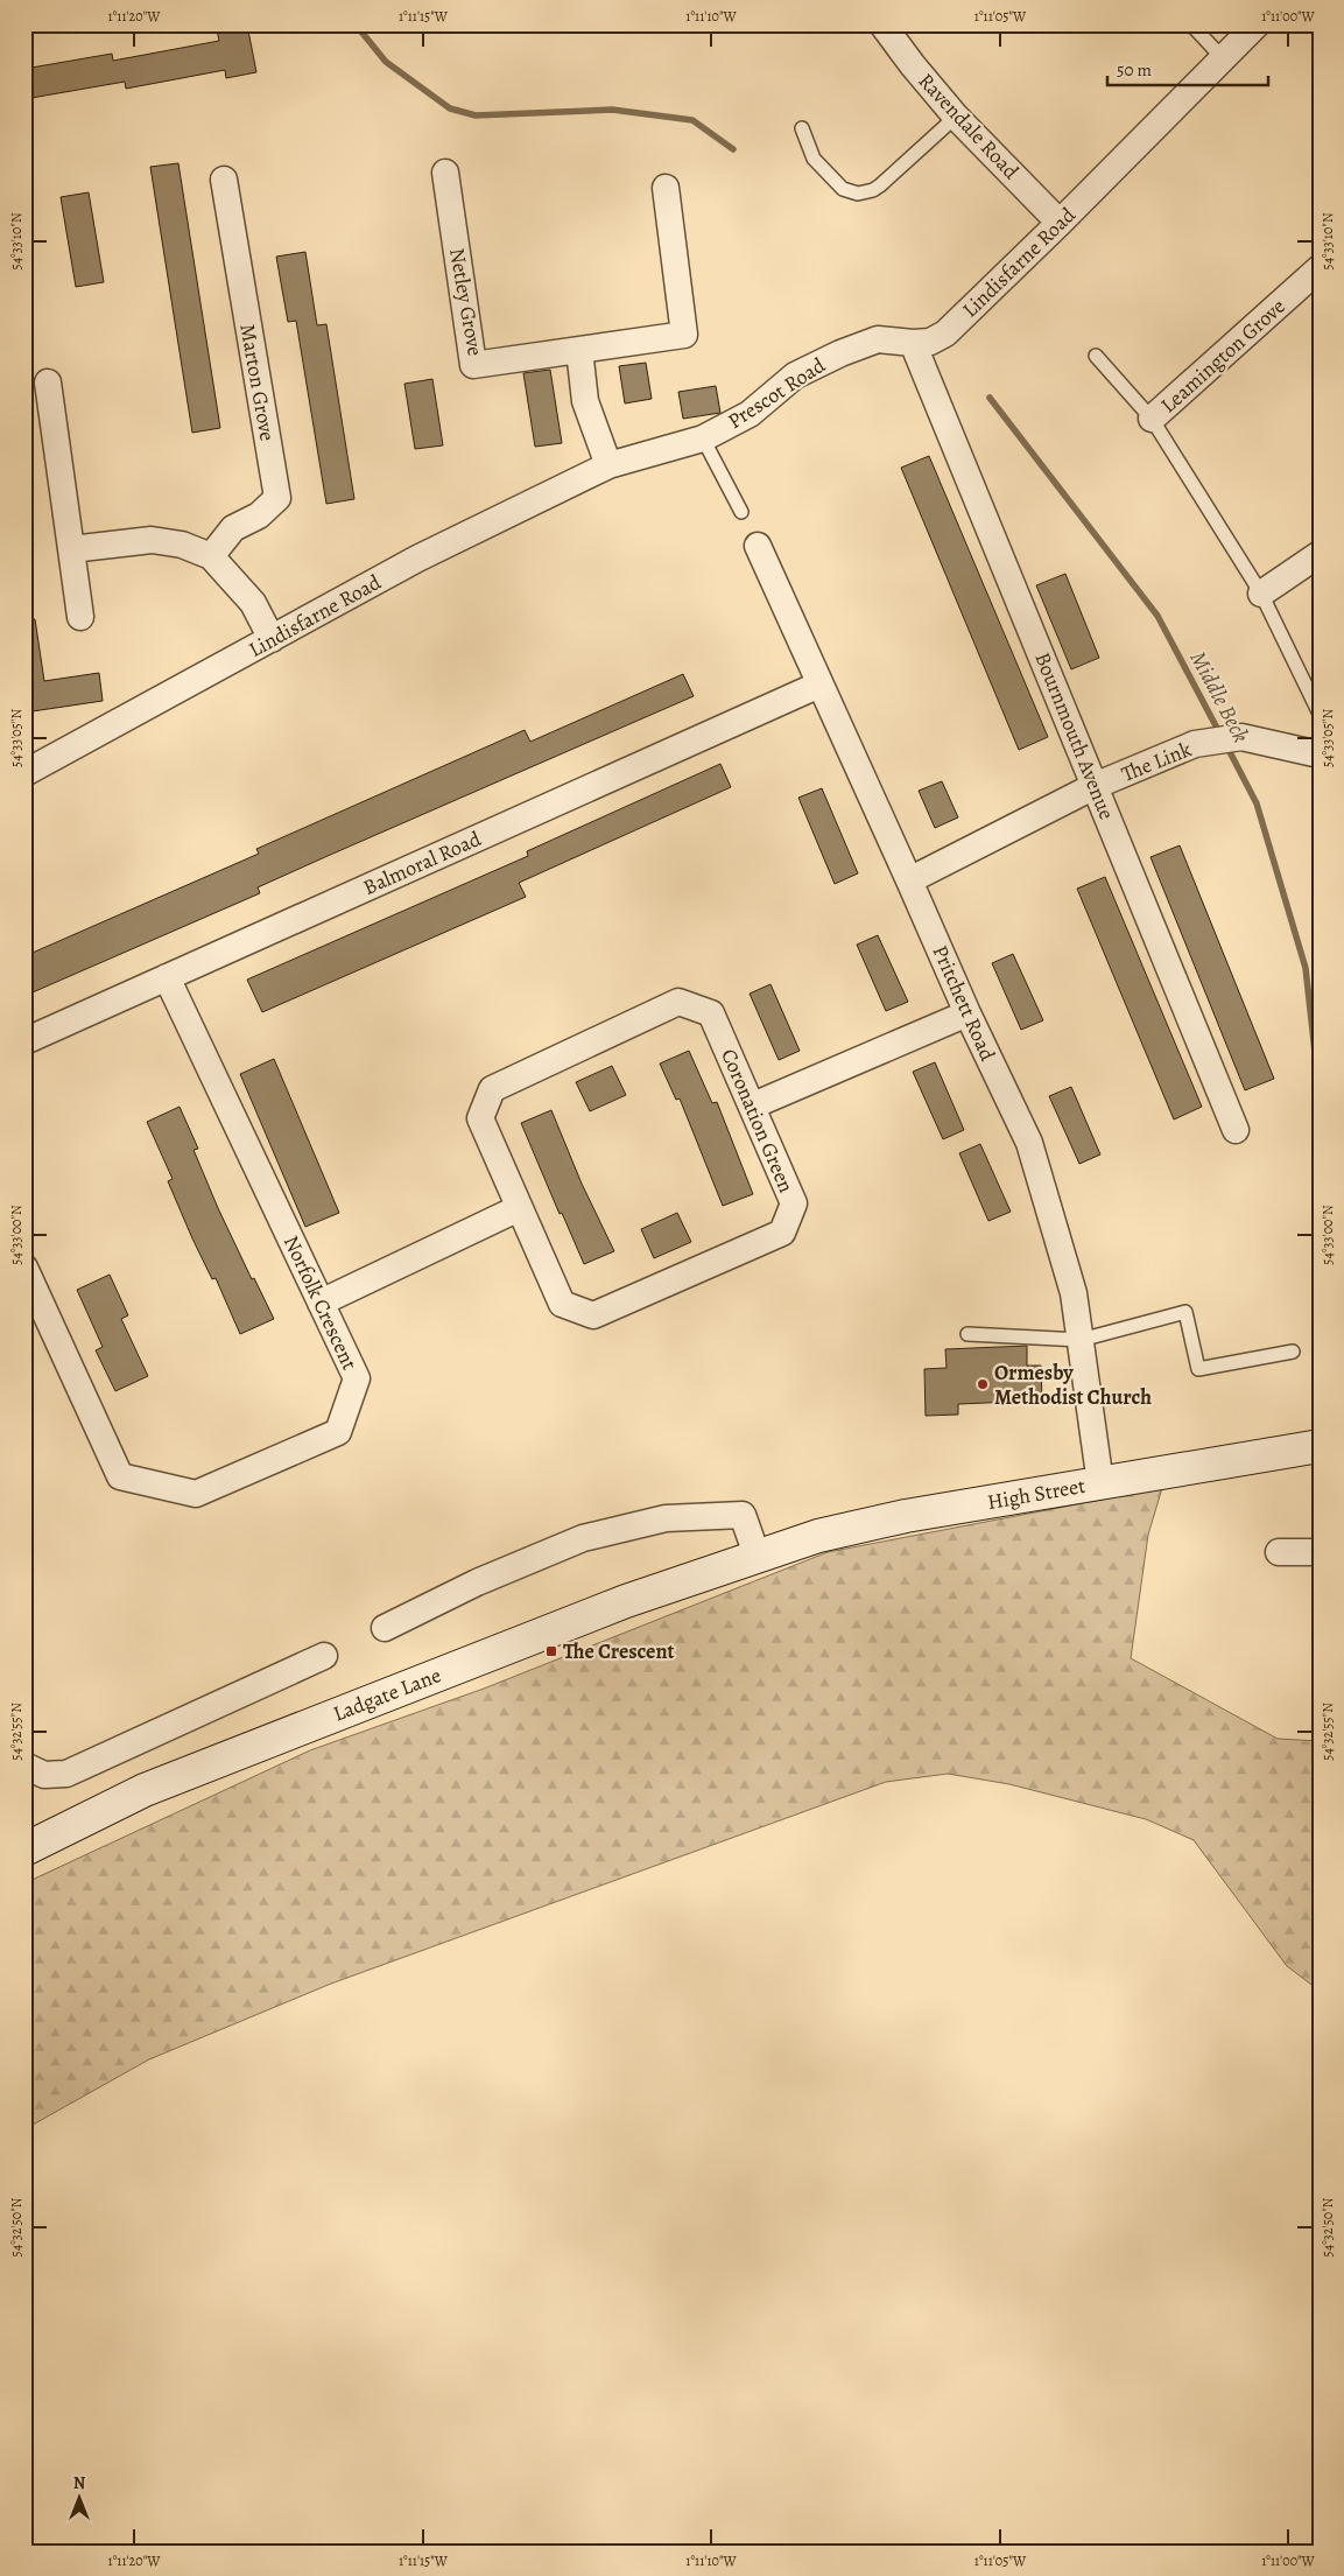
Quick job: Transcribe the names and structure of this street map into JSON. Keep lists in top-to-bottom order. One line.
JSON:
{"streets":{"main road":["High Street","Ladgate Lane"],"street":["Ravendale Road","Lindisfarne Road","Netley Grove","Leamington Grove","Marton Grove","Prescot Road","Bournmouth Avenue","The Link","Balmoral Road","Pritchett Road","Coronation Green","Norfolk Crescent"]},"crossings":[["Ravendale Road","Lindisfarne Road"],["Lindisfarne Road","Prescot Road"],["Prescot Road","Bournmouth Avenue"],["Bournmouth Avenue","The Link"],["The Link","Pritchett Road"],["Balmoral Road","Pritchett Road"],["Balmoral Road","Norfolk Crescent"],["Pritchett Road","High Street"],["High Street","Ladgate Lane"]],"water":["Middle Beck"],"places":{"other":["Ormesby Methodist Church"],"transit":["The Crescent"]},"scale_bar":"50 m","north":"top","coordinates":["1°11'20\"W","1°11'15\"W","1°11'10\"W","1°11'05\"W","1°11'00\"W","54°33'10\"N","54°33'05\"N","54°33'00\"N","54°32'55\"N","54°32'50\"N"]}
